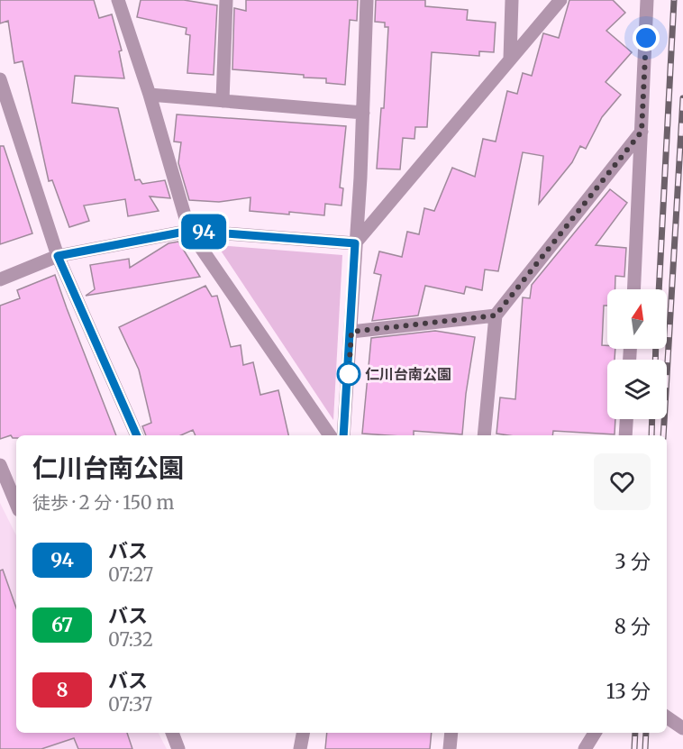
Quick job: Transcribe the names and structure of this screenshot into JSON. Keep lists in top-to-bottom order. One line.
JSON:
{"places":["仁川台南公園"],"lines":["bus line 94"],"north":"top","page":{"on_map":"94","heading":["仁川台南公園","徒歩 · 2 分 · 150 m"],"list":[{"mark":"94","name":"バス","note":"07:27","value":"3 分"},{"mark":"67","name":"バス","note":"07:32","value":"8 分"},{"mark":"8","name":"バス","note":"07:37","value":"13 分"}]}}
